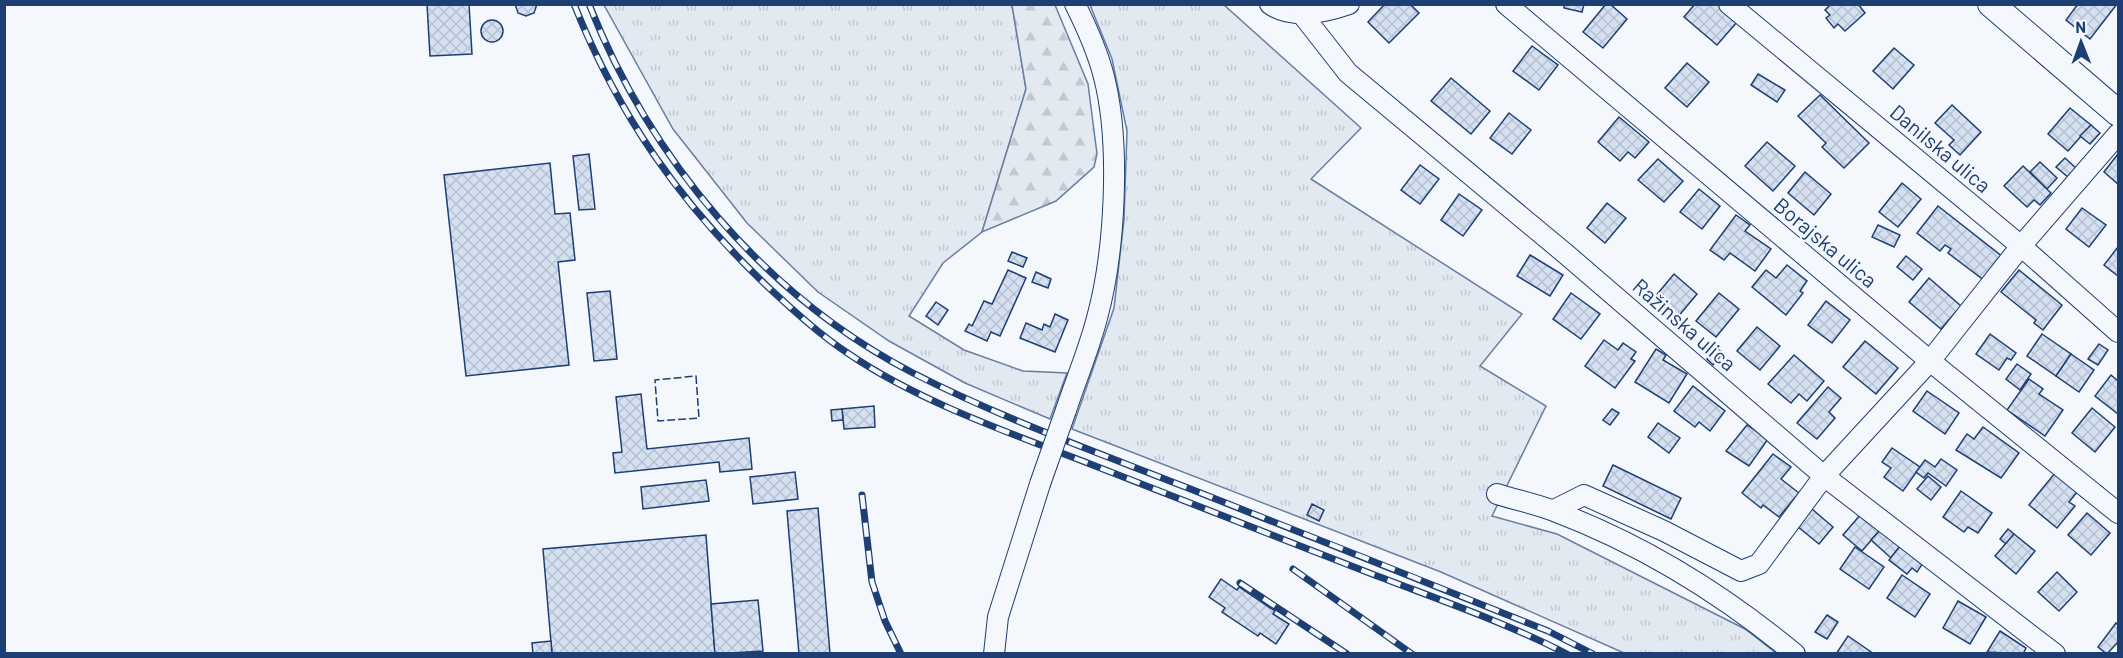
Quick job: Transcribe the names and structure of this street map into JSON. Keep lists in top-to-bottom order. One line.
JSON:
{"streets":{"street":["Danilska ulica","Borajska ulica","Ražinska ulica"]},"north":"top"}
